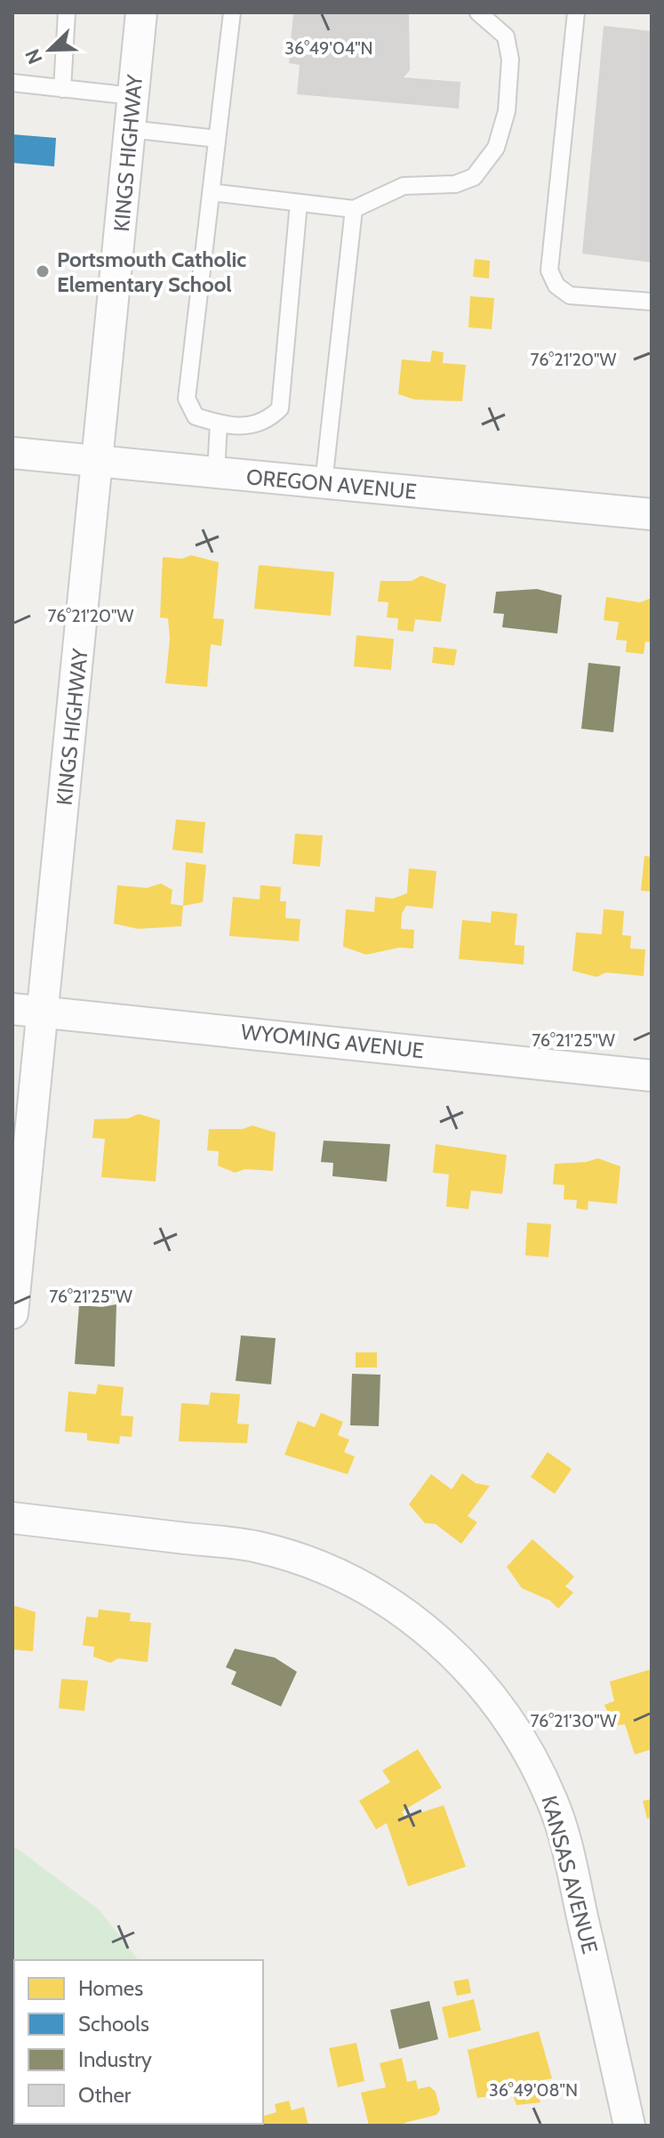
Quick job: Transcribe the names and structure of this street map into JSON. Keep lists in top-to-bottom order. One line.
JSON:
{"streets":{"street":["KINGS HIGHWAY","OREGON AVENUE","WYOMING AVENUE","KANSAS AVENUE"]},"crossings":[["KINGS HIGHWAY","OREGON AVENUE"],["KINGS HIGHWAY","WYOMING AVENUE"]],"places":["Portsmouth Catholic Elementary School"],"legend":["Homes","Schools","Industry","Other"],"north":"bottom left","coordinates":["36°49'04\"N","76°21'20\"W","76°21'25\"W","76°21'30\"W","36°49'08\"N"]}
